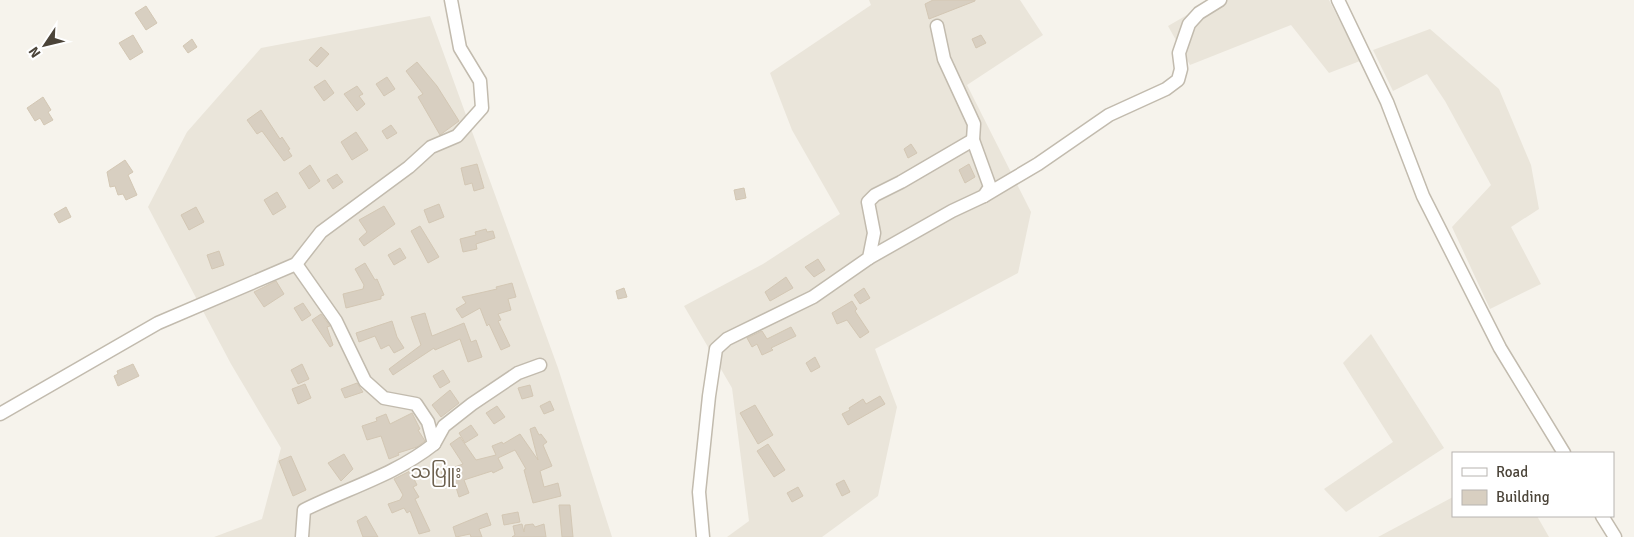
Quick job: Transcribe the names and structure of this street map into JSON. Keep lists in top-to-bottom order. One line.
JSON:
{"districts":["သပြူး"],"legend":["Road","Building"],"north":"bottom left"}
